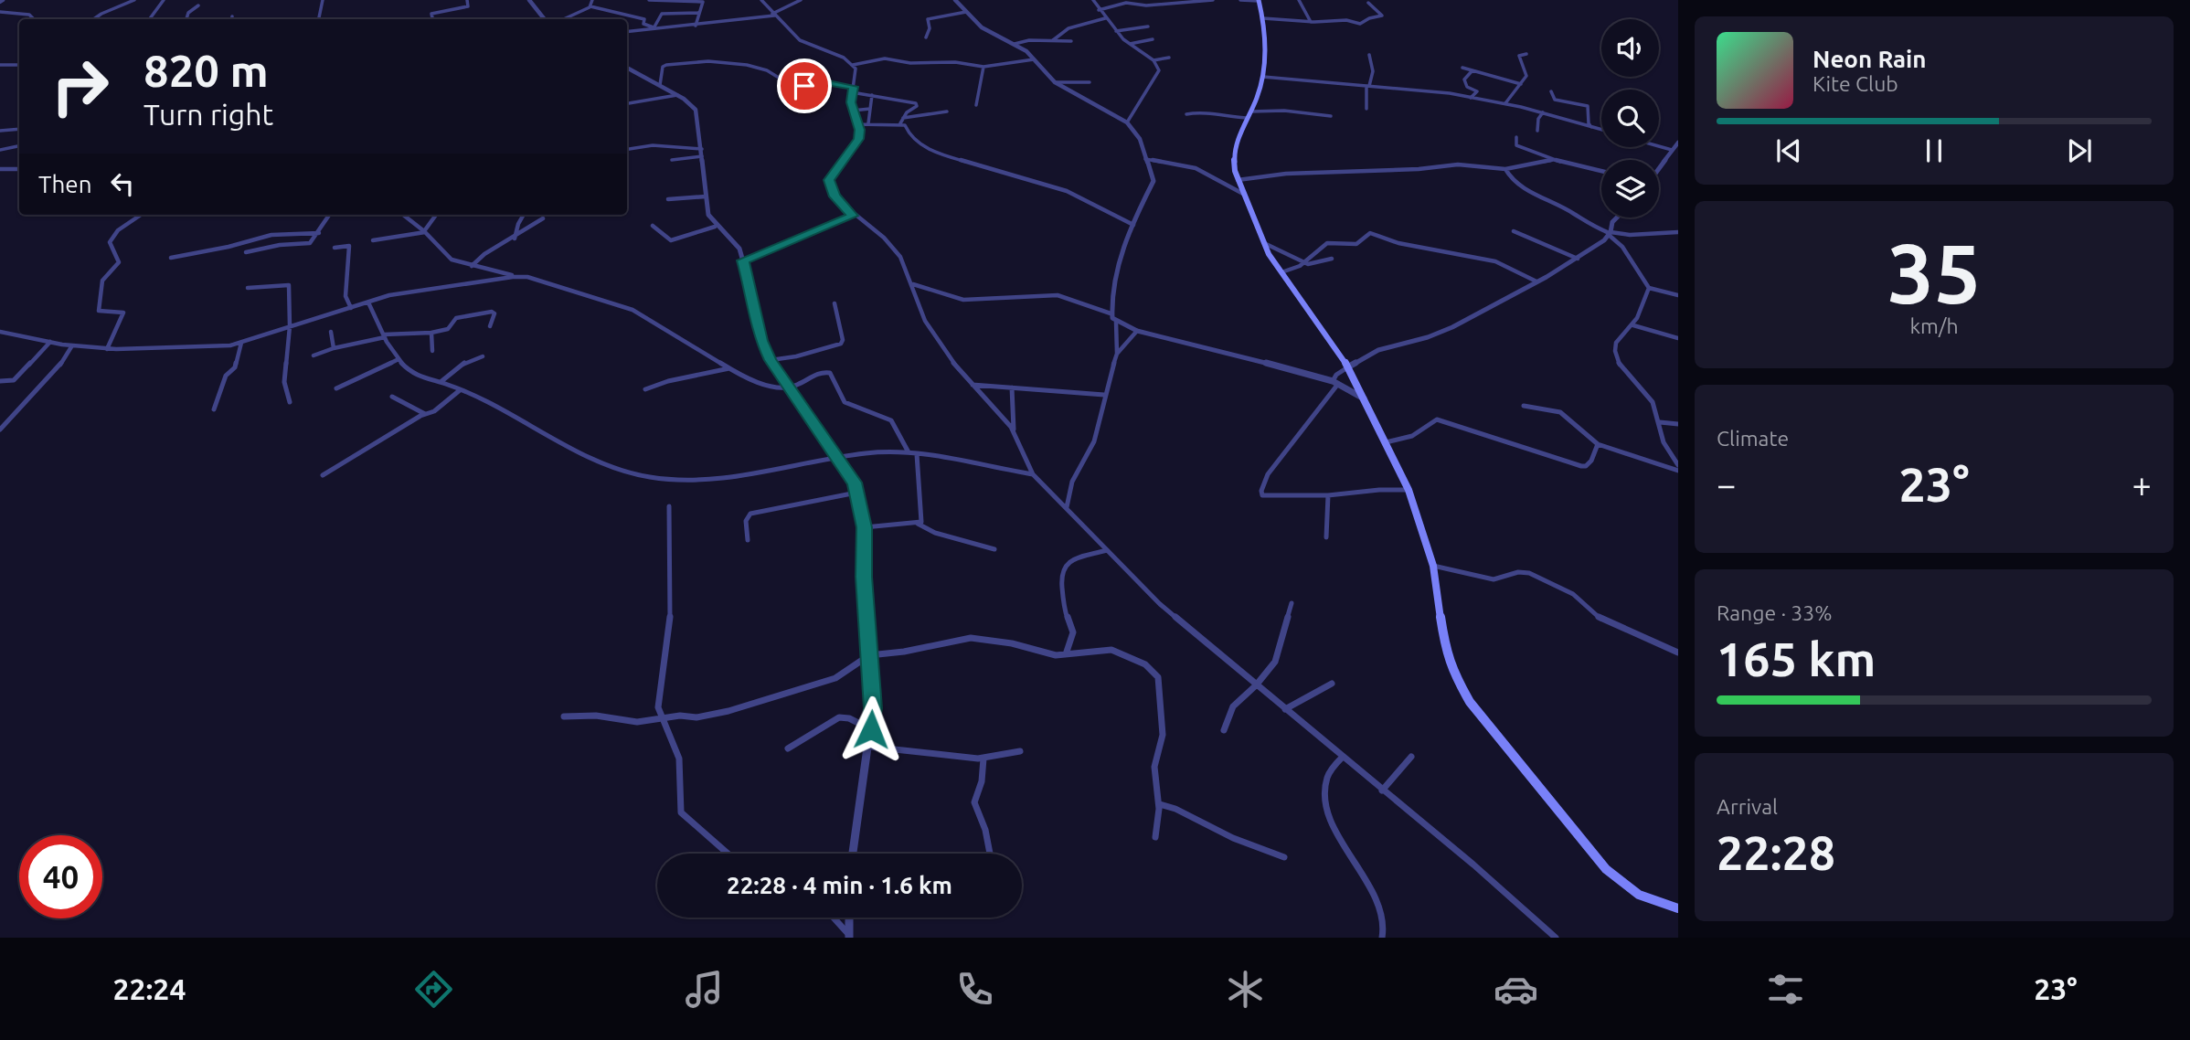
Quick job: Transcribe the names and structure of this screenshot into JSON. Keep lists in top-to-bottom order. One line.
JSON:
{"page":{"turn":["820 m","Turn right"],"song":["Neon Rain","Kite Club"],"then":"Then","tile":[["35","km/h"],"Climate",["Range · 33%","165 km"],["Arrival","22:28"]],"heat":["−","23°","+"],"limit":"40","trip":"22:28 · 4 min · 1.6 km","tabs":["22:24","23°"]}}
